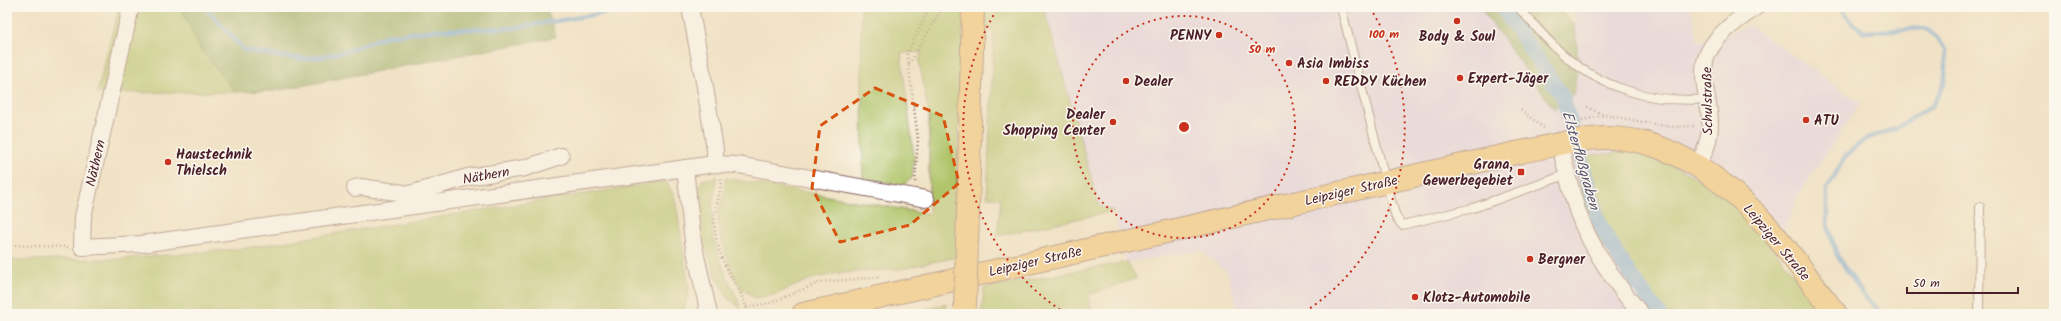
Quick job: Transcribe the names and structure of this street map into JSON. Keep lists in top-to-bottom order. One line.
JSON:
{"streets":{"main road":["Leipziger Straße"],"street":["Schulstraße","Näthern"]},"crossings":[["Schulstraße","Leipziger Straße"]],"water":["Elsterfloßgraben"],"places":{"other":["Body & Soul","PENNY","Asia Imbiss","Expert-Jäger","Dealer","REDDY Küchen","ATU","Dealer Shopping Center","Haustechnik Thielsch","Bergner","Klotz-Automobile"],"transit":["Grana, Gewerbegebiet"]},"scale_bar":"50 m","rings":["100 m","50 m"]}
